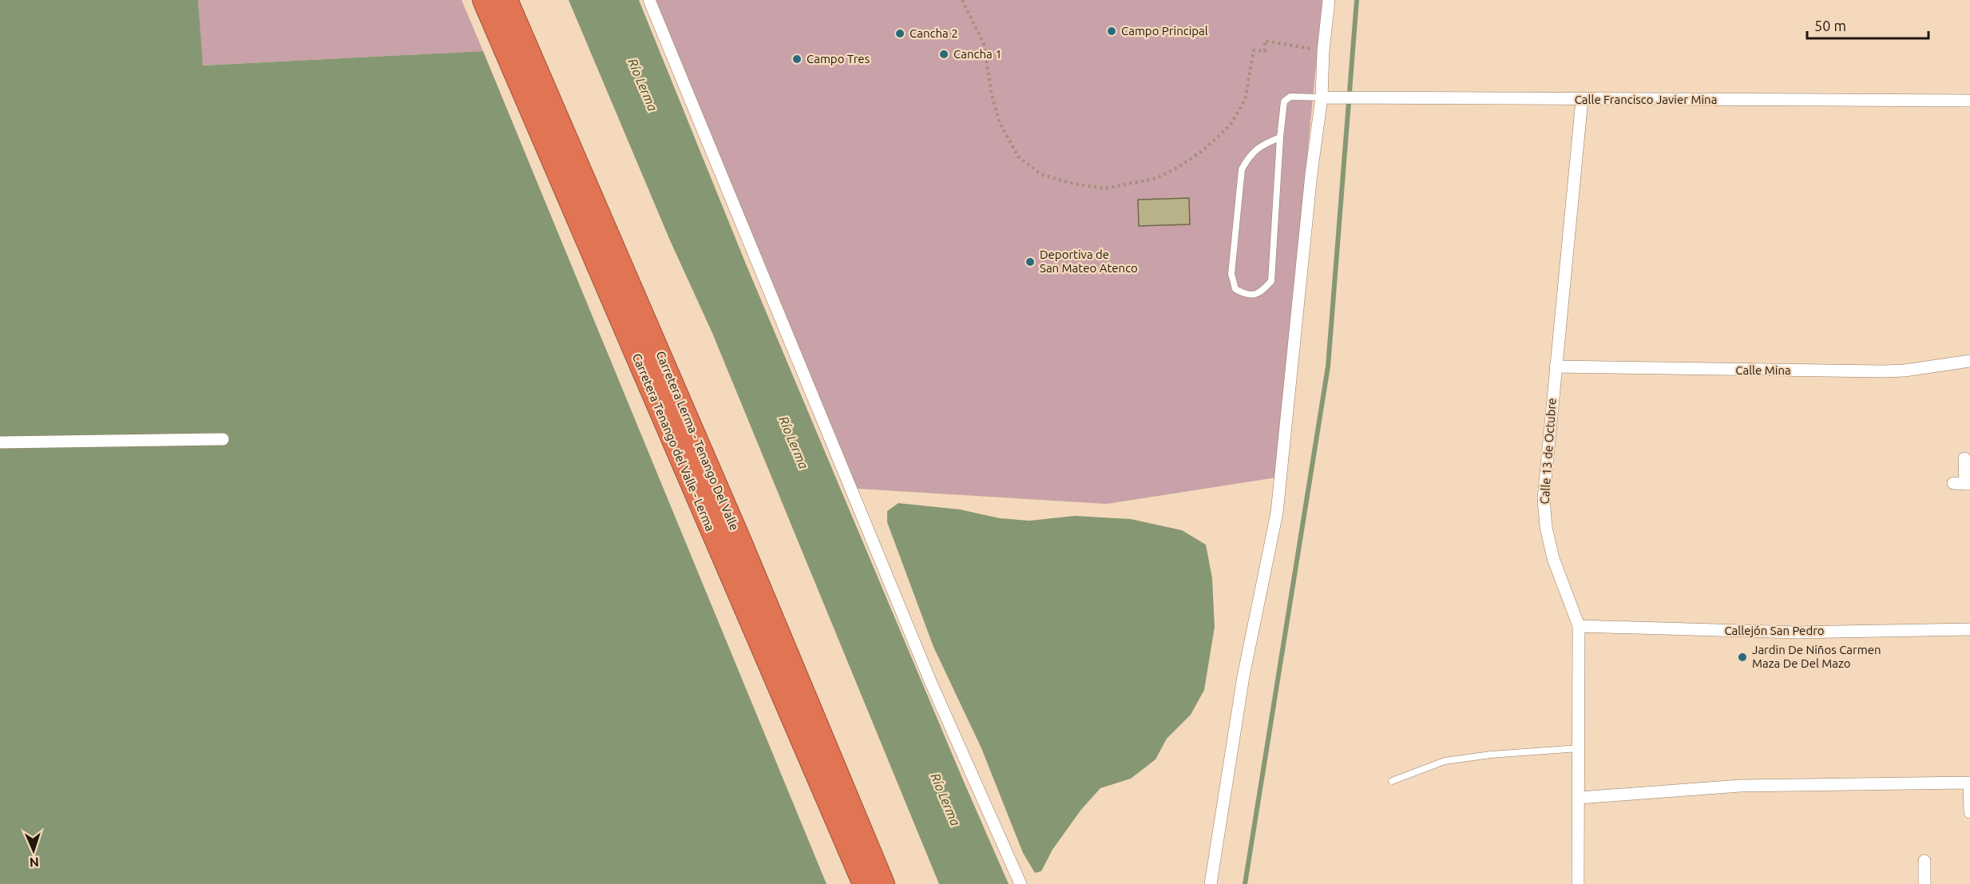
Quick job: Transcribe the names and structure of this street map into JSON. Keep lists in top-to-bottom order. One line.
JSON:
{"streets":{"highway":["Carretera Lerma - Tenango Del Valle","Carretera Tenango del Valle - Lerma"],"street":["Calle Francisco Javier Mina","Calle Mina","Calle 13 de Octubre","Callejón San Pedro"]},"crossings":[["Calle Francisco Javier Mina","Calle 13 de Octubre"],["Calle Mina","Calle 13 de Octubre"],["Calle 13 de Octubre","Callejón San Pedro"]],"water":["Río Lerma"],"places":["Campo Principal","Cancha 2","Cancha 1","Campo Tres","Deportiva de San Mateo Atenco","Jardin De Niños Carmen Maza De Del Mazo"],"scale_bar":"50 m","north":"bottom"}
